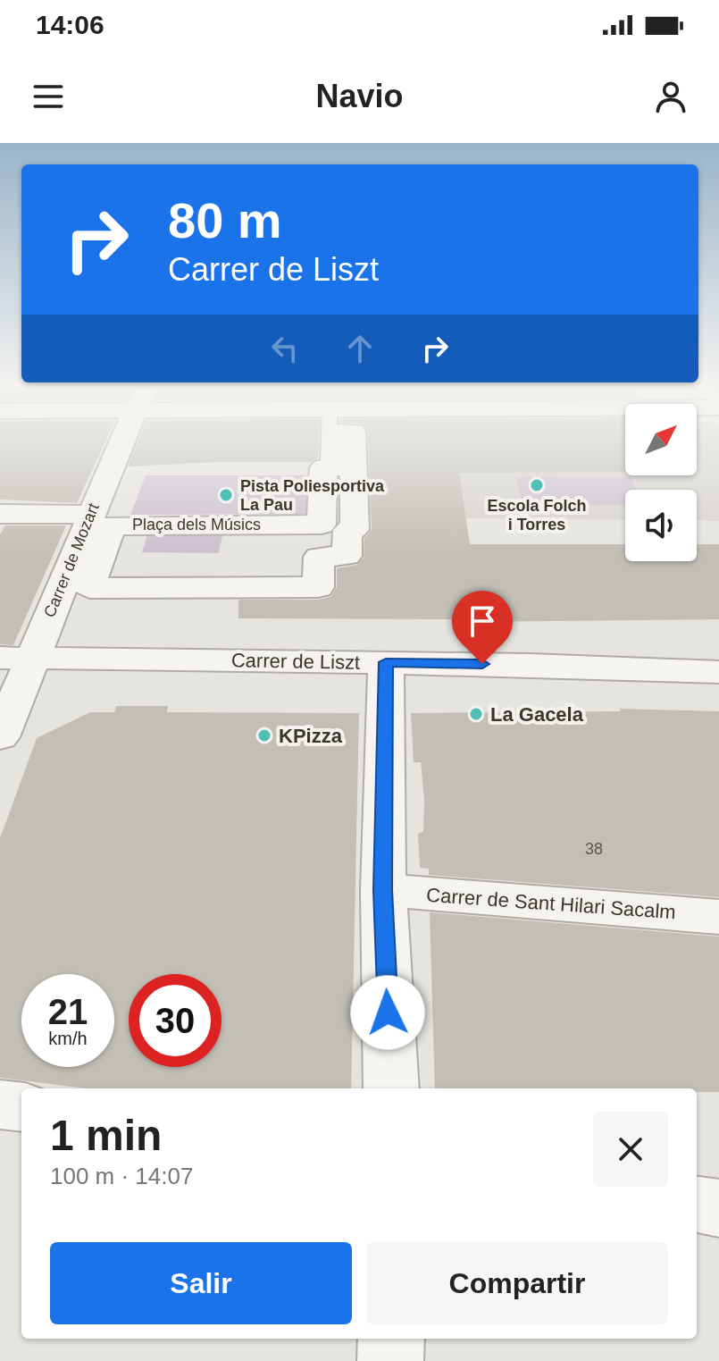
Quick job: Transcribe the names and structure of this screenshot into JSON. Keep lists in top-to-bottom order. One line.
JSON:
{"streets":{"street":["Plaça dels Músics","Carrer de Mozart","Carrer de Liszt","Carrer de Sant Hilari Sacalm"]},"crossings":[["Carrer de Mozart","Carrer de Liszt"]],"places":["Escola Folch i Torres","Pista Poliesportiva La Pau","La Gacela","KPizza"],"house_numbers":["38"],"north":"top right","page":{"status":"14:06","header":"Navio","turn":["80 m","Carrer de Liszt"],"speed":"21 km/h","limit":"30","heading":["1 min","100 m · 14:07"],"buttons":["Salir","Compartir"]}}
